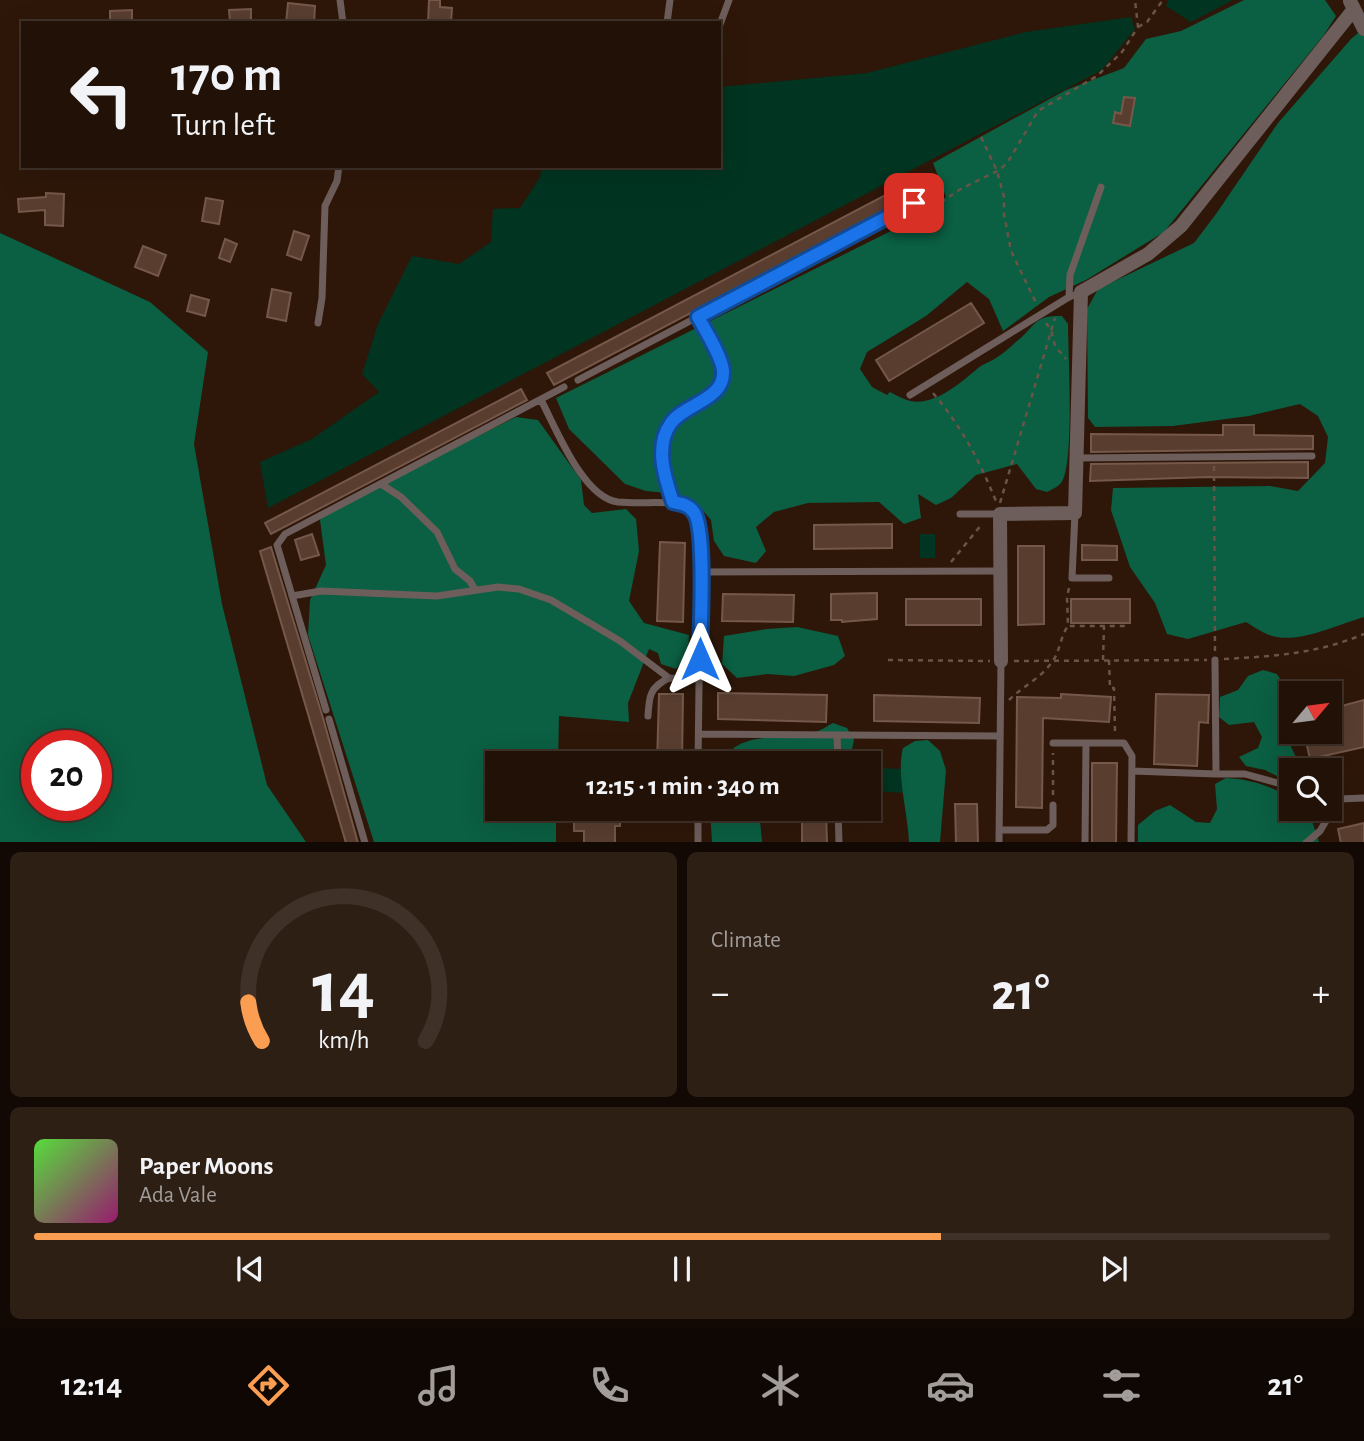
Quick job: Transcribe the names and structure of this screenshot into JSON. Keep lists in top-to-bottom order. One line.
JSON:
{"north":"top right","page":{"turn":["170 m","Turn left"],"limit":"20","trip":"12:15 · 1 min · 340 m","tile":"Climate","heat":["−","21°","+"],"song":["Paper Moons","Ada Vale"],"tabs":["12:14","21°"],"gauge":["14","km/h"]}}
